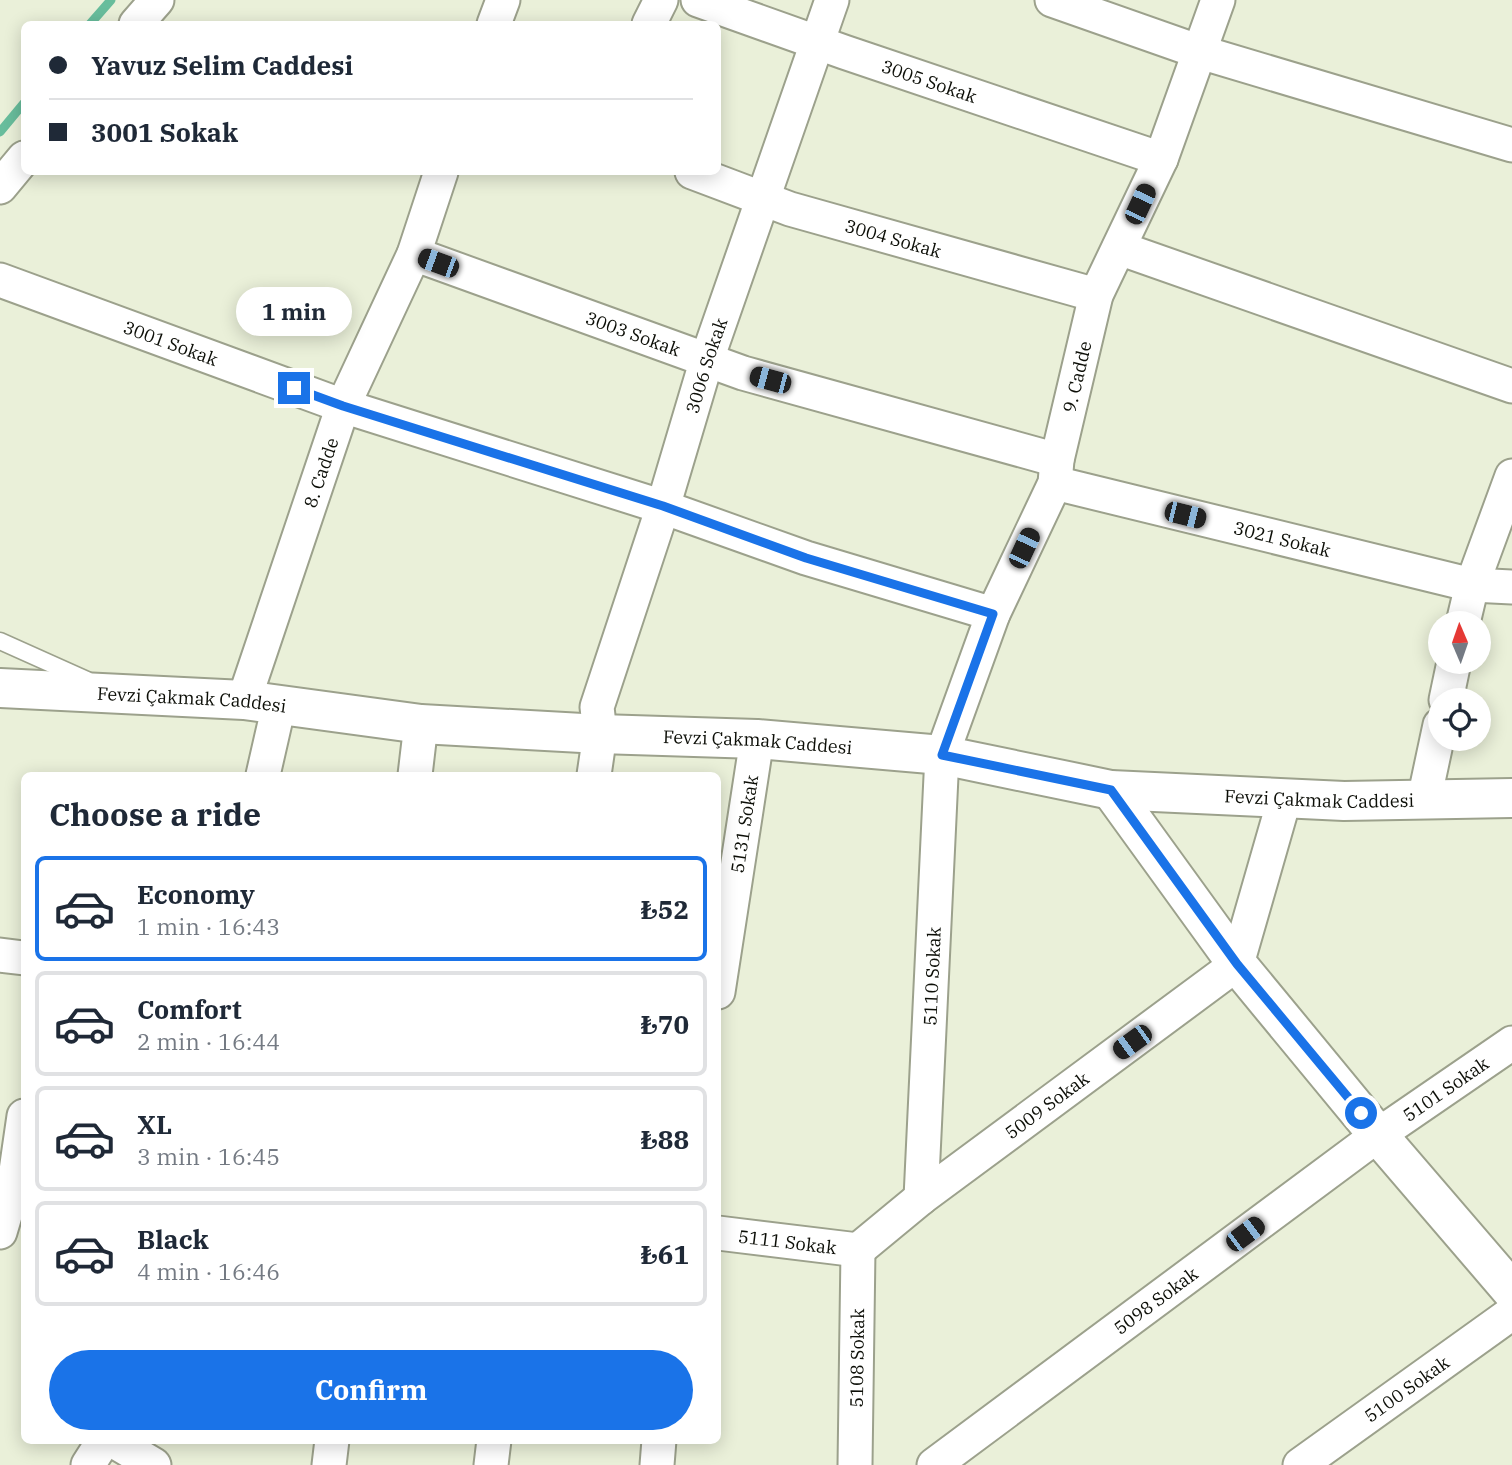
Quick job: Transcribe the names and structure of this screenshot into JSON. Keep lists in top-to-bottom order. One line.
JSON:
{"streets":{"street":["3005 Sokak","3004 Sokak","3003 Sokak","3001 Sokak","3006 Sokak","9. Cadde","8. Cadde","3021 Sokak","Fevzi Çakmak Caddesi","5131 Sokak","5110 Sokak","5101 Sokak","5009 Sokak","5111 Sokak","5098 Sokak","5108 Sokak","5100 Sokak"]},"crossings":[["3005 Sokak","3006 Sokak"],["3005 Sokak","9. Cadde"],["3004 Sokak","3006 Sokak"],["3004 Sokak","9. Cadde"],["3003 Sokak","3006 Sokak"],["3003 Sokak","9. Cadde"],["3003 Sokak","8. Cadde"],["3003 Sokak","3021 Sokak"],["3001 Sokak","3006 Sokak"],["3001 Sokak","9. Cadde"],["3001 Sokak","8. Cadde"],["3006 Sokak","Fevzi Çakmak Caddesi"],["9. Cadde","3021 Sokak"],["9. Cadde","Fevzi Çakmak Caddesi"],["9. Cadde","5110 Sokak"],["8. Cadde","Fevzi Çakmak Caddesi"],["Fevzi Çakmak Caddesi","5131 Sokak"],["Fevzi Çakmak Caddesi","5110 Sokak"],["5110 Sokak","5009 Sokak"],["5101 Sokak","5098 Sokak"],["5009 Sokak","5111 Sokak"],["5009 Sokak","5108 Sokak"],["5111 Sokak","5108 Sokak"]],"north":"top","page":{"banner":["Yavuz Selim Caddesi","3001 Sokak"],"bubble":"1 min","heading":"Choose a ride","list":[{"name":"Economy","note":"1 min · 16:43","value":"₺52"},{"name":"Comfort","note":"2 min · 16:44","value":"₺70"},{"name":"XL","note":"3 min · 16:45","value":"₺88"},{"name":"Black","note":"4 min · 16:46","value":"₺61"}],"buttons":"Confirm"}}
